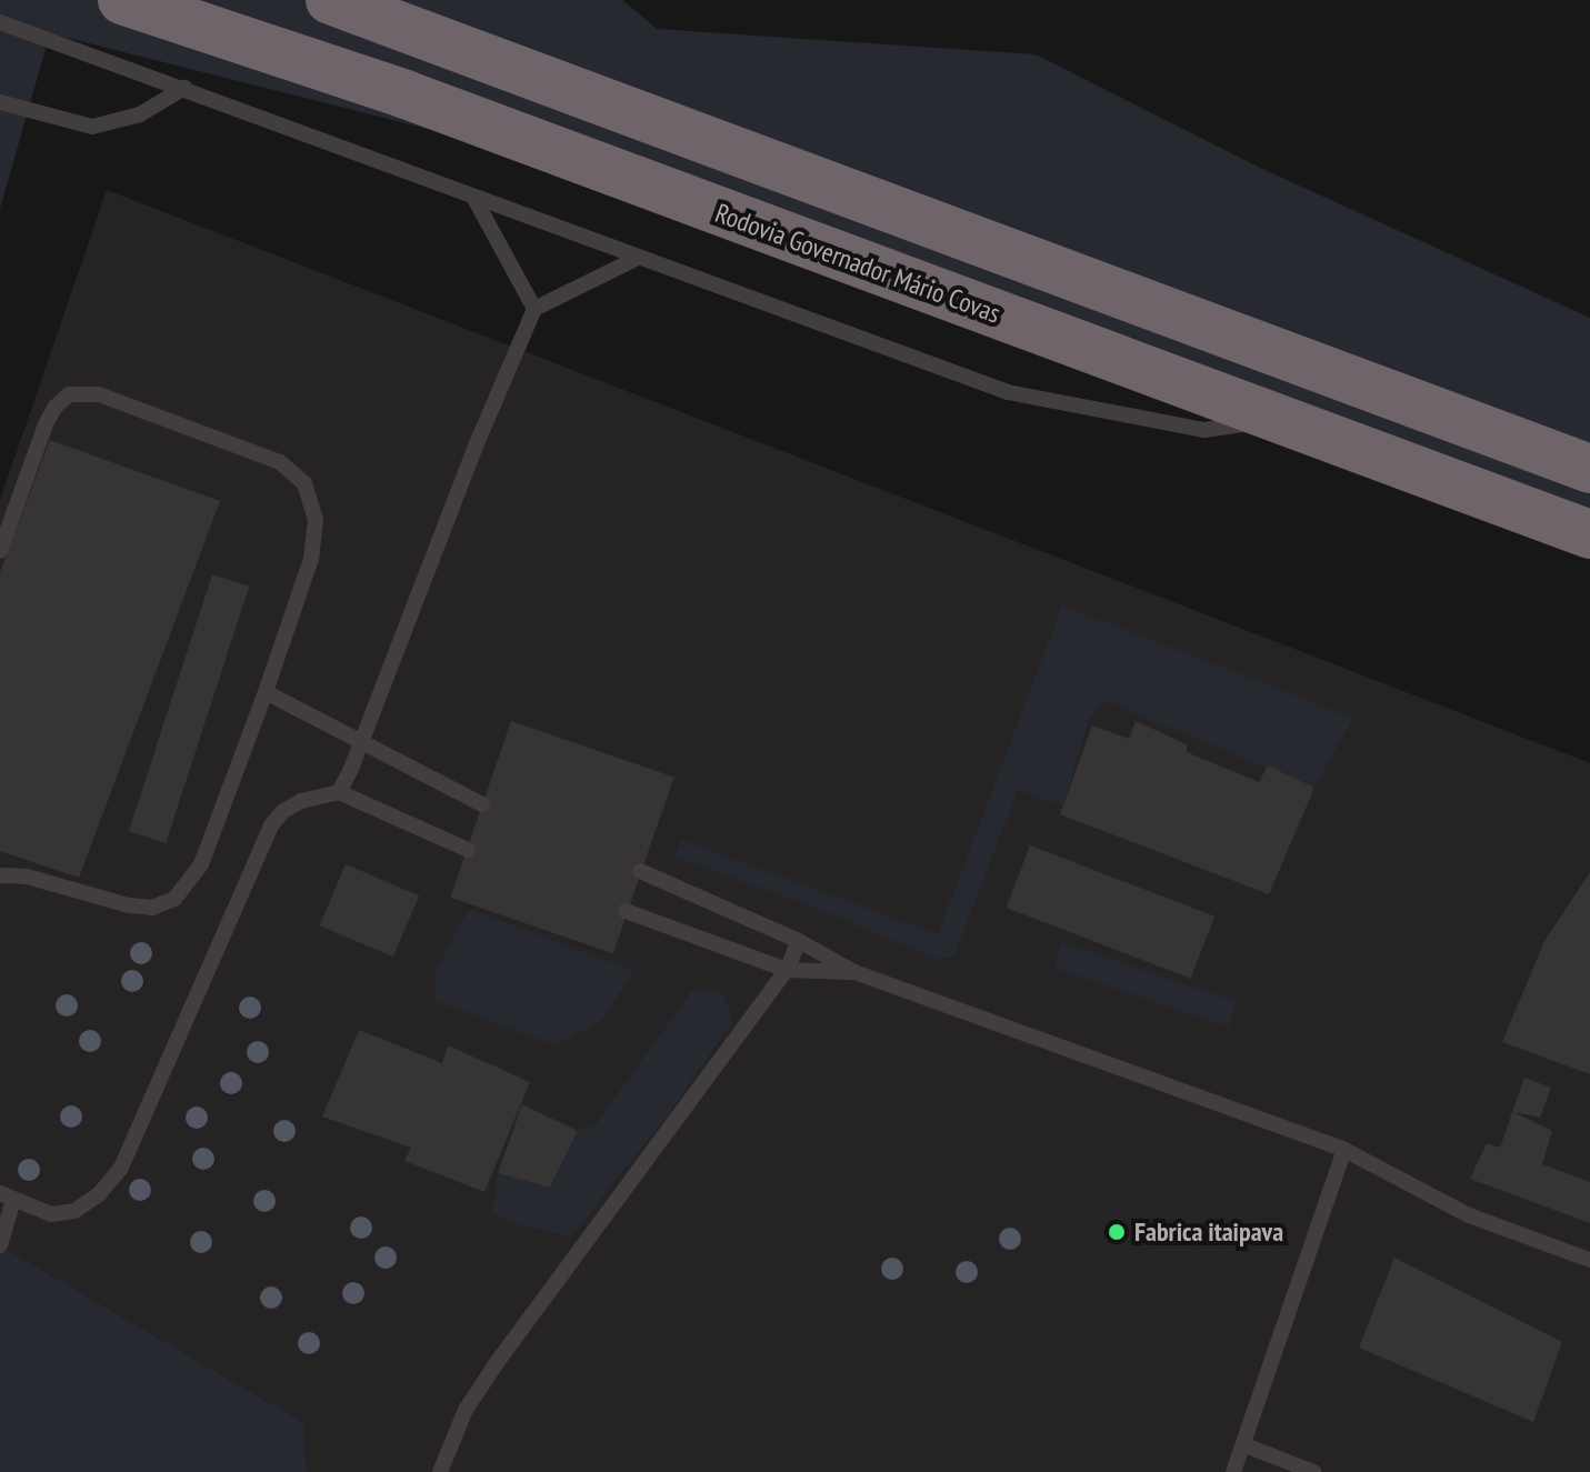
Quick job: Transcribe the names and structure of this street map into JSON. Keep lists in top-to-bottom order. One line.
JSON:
{"streets":{"highway":["Rodovia Governador Mário Covas"]},"places":["Fabrica itaipava"]}
